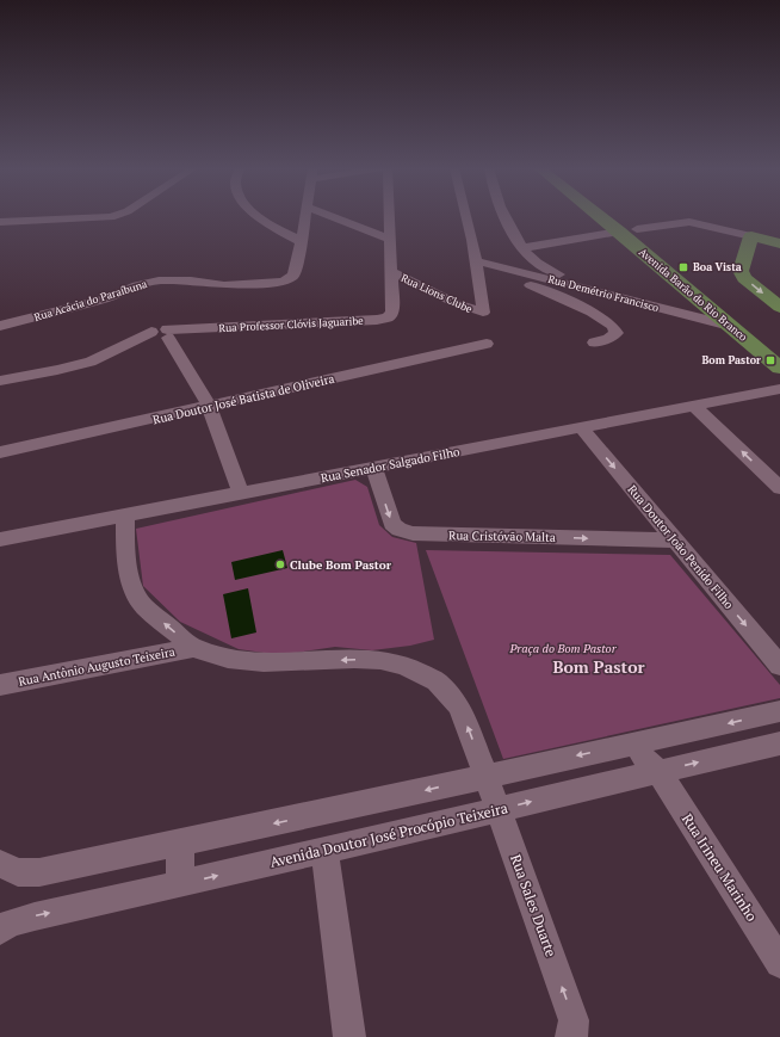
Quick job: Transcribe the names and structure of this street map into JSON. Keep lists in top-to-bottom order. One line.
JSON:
{"streets":{"main road":["Avenida Barão do Rio Branco"],"street":["Rua Lions Clube","Rua Demétrio Francisco","Rua Acácia do Paraíbuna","Rua Professor Clóvis Jaguaribe","Rua Doutor José Batista de Oliveira","Rua Senador Salgado Filho","Rua Cristóvão Malta","Rua Doutor João Penido Filho","Rua Antônio Augusto Teixeira","Avenida Doutor José Procópio Teixeira","Rua Irineu Marinho","Rua Sales Duarte"]},"crossings":[["Rua Lions Clube","Rua Demétrio Francisco"],["Rua Lions Clube","Rua Professor Clóvis Jaguaribe"],["Rua Demétrio Francisco","Avenida Barão do Rio Branco"],["Rua Senador Salgado Filho","Rua Cristóvão Malta"],["Rua Senador Salgado Filho","Rua Doutor João Penido Filho"],["Rua Cristóvão Malta","Rua Doutor João Penido Filho"],["Rua Antônio Augusto Teixeira","Rua Sales Duarte"],["Avenida Doutor José Procópio Teixeira","Rua Irineu Marinho"],["Avenida Doutor José Procópio Teixeira","Rua Sales Duarte"]],"one_way":["Rua Cristóvão Malta","Rua Sales Duarte"],"districts":["Bom Pastor"],"parks":["Praça do Bom Pastor"],"places":{"transit":["Boa Vista","Bom Pastor"],"other":["Clube Bom Pastor"]}}
